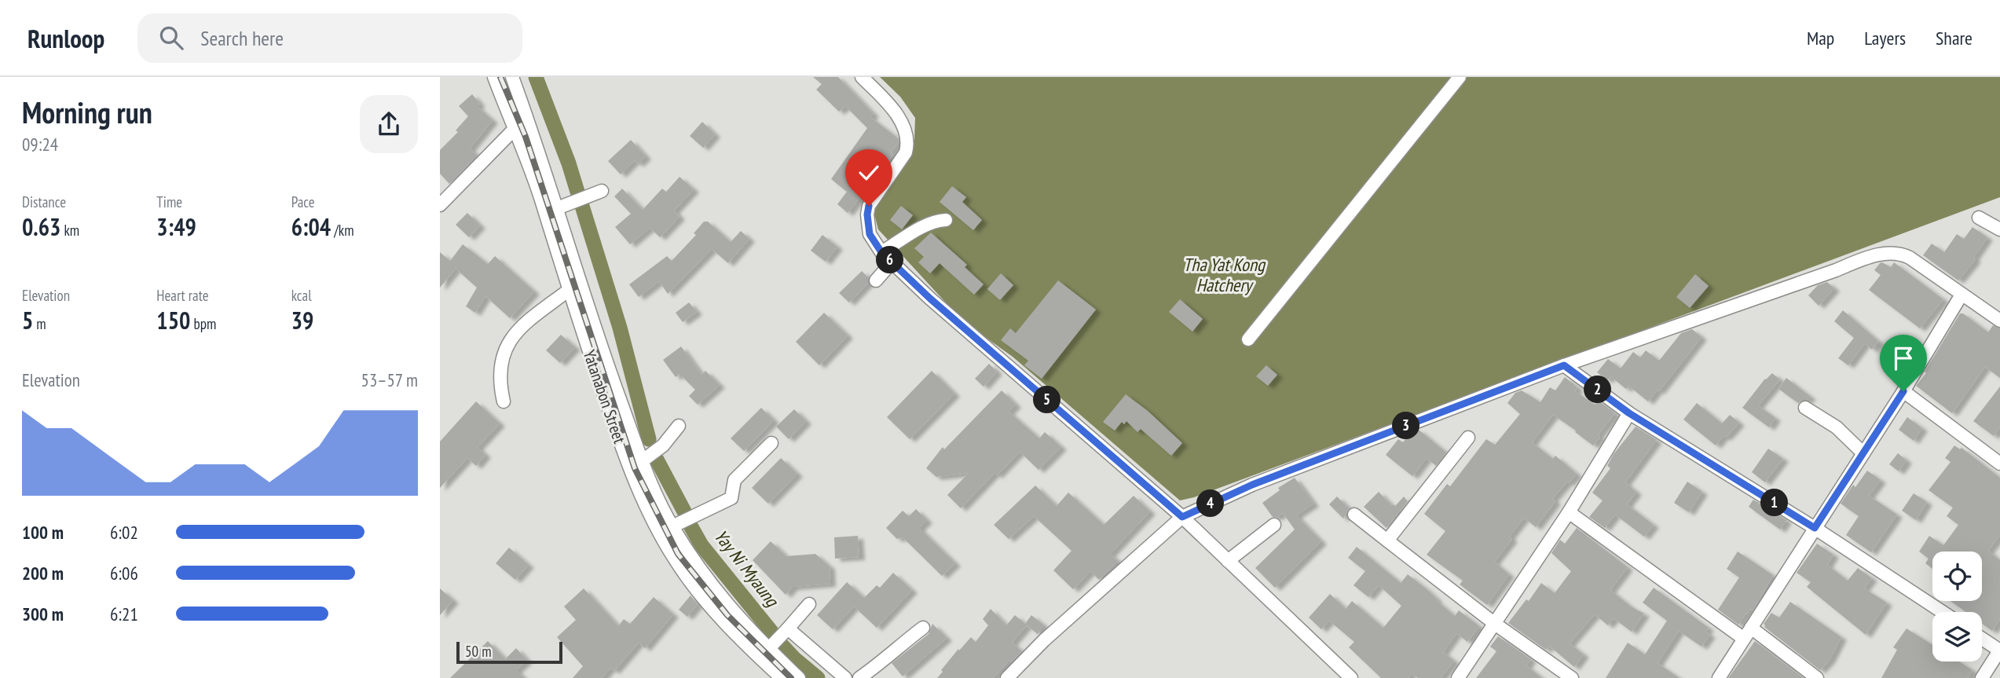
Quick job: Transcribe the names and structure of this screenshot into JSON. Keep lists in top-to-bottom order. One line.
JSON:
{"streets":{"street":["Yatanabon Street"]},"water":["Tha Yat Kong Hatchery","Yay Ni Myaung"],"scale_bar":"50 m","page":{"header":"Runloop","search":"Search here","nav":["Map","Layers","Share"],"heading":["Morning run","09:24"],"stats":[["Distance","0.63 km"],["Time","3:49"],["Pace","6:04 /km"],["Elevation","5 m"],["Heart rate","150 bpm"],["kcal","39"]],"pins":["6","2","5","3","1","4"],"chart":["Elevation","53–57 m"],"list":[{"name":"100 m","note":"6:02"},{"name":"200 m","note":"6:06"},{"name":"300 m","note":"6:21"}],"scale":"50 m"}}
